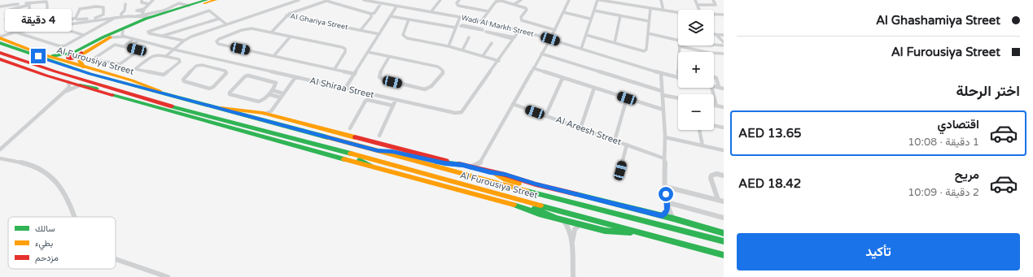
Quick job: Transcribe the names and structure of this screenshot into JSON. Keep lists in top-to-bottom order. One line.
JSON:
{"streets":{"main road":["Al Furousiya Street"],"street":["Al Ghariya Street","Wadi Al Markh Street","Al Shiraa Street","Al Areesh Street"]},"crossings":[["Wadi Al Markh Street","Al Shiraa Street"]],"legend":["سالك","بطيء","مزدحم"],"page":{"banner":["Al Ghashamiya Street","Al Furousiya Street"],"bubble":"4 دقيقة","map_buttons":["+","−"],"heading":"اختر الرحلة","list":[{"name":"اقتصادي","note":"1 دقيقة · 10:08","value":"AED 13.65"},{"name":"مريح","note":"2 دقيقة · 10:09","value":"AED 18.42"}],"buttons":"تأكيد"}}
